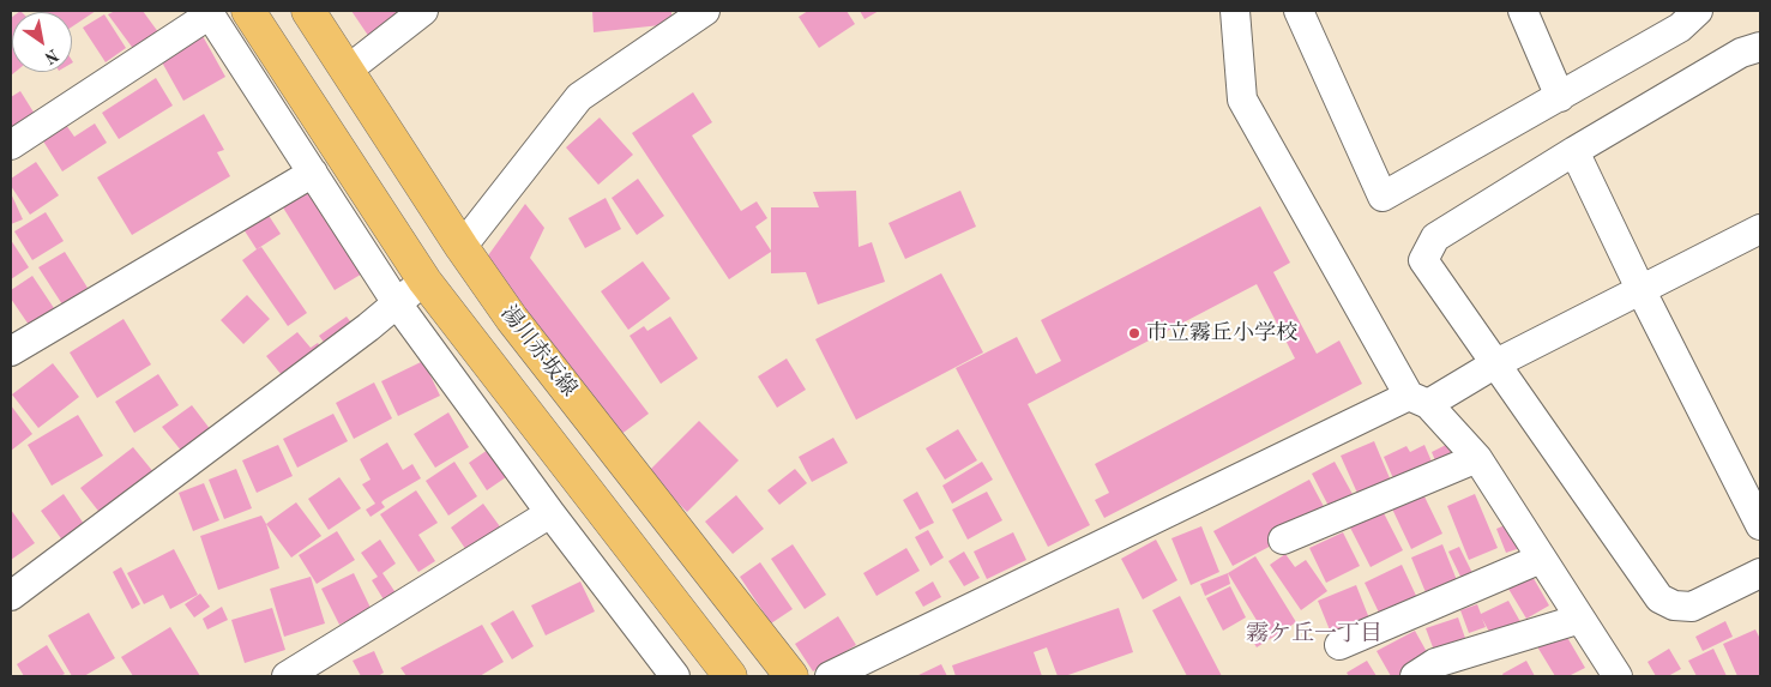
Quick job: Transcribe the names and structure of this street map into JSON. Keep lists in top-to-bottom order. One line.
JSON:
{"streets":{"main road":["湯川赤坂線"]},"districts":["霧ケ丘一丁目"],"places":["市立霧丘小学校"],"north":"bottom right"}
